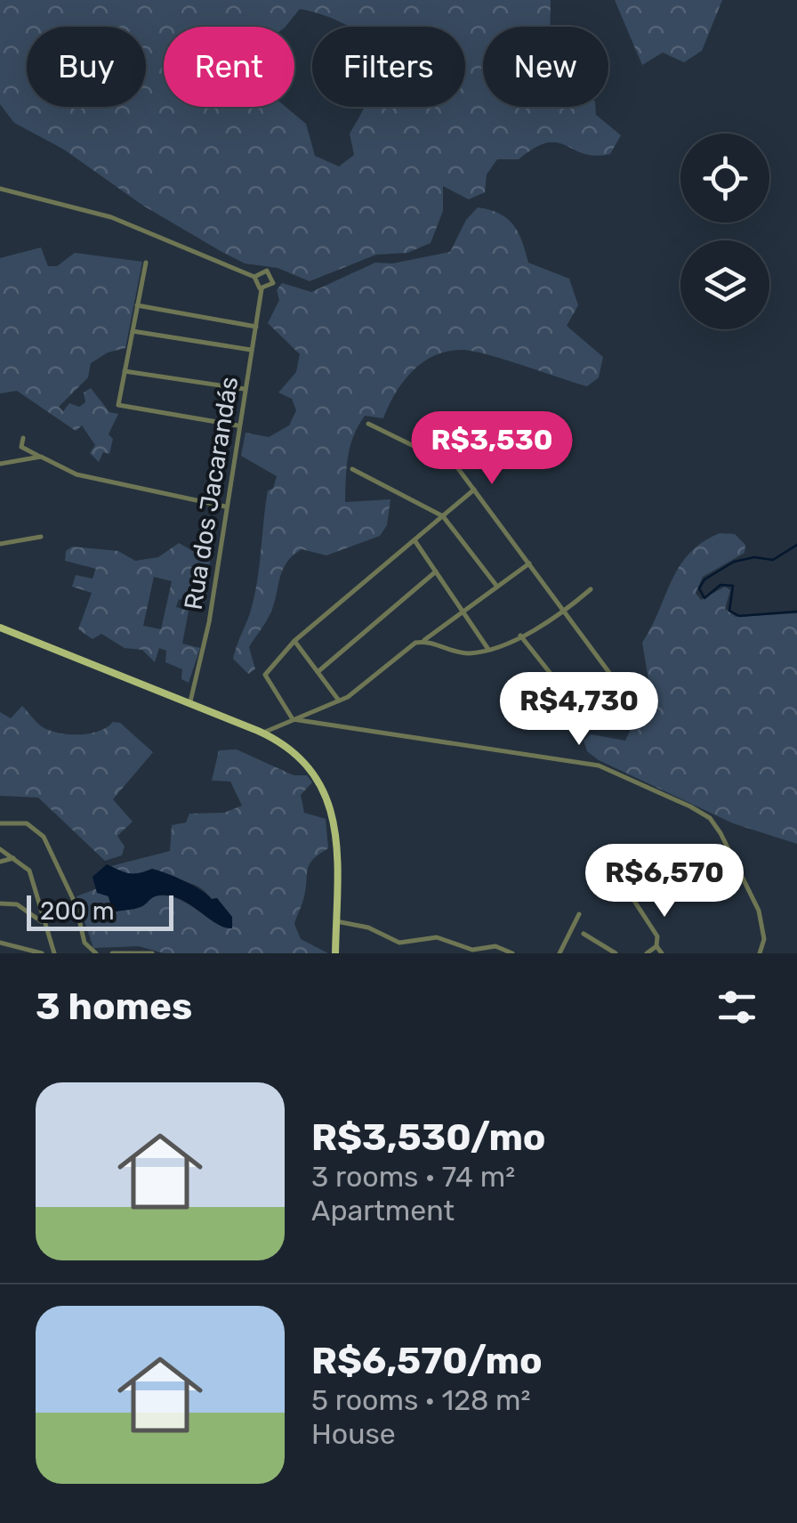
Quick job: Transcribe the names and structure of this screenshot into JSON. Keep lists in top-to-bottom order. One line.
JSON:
{"streets":{"street":["Rua dos Jacarandás"]},"scale_bar":"200 m","page":{"chip":["Buy","Rent","Filters","New"],"price":["R$3,530","R$4,730","R$6,570"],"scale":"200 m","heading":"3 homes","list":[{"name":"R$3,530/mo","note":"3 rooms · 74 m² · Apartment"},{"name":"R$6,570/mo","note":"5 rooms · 128 m² · House"}]}}
